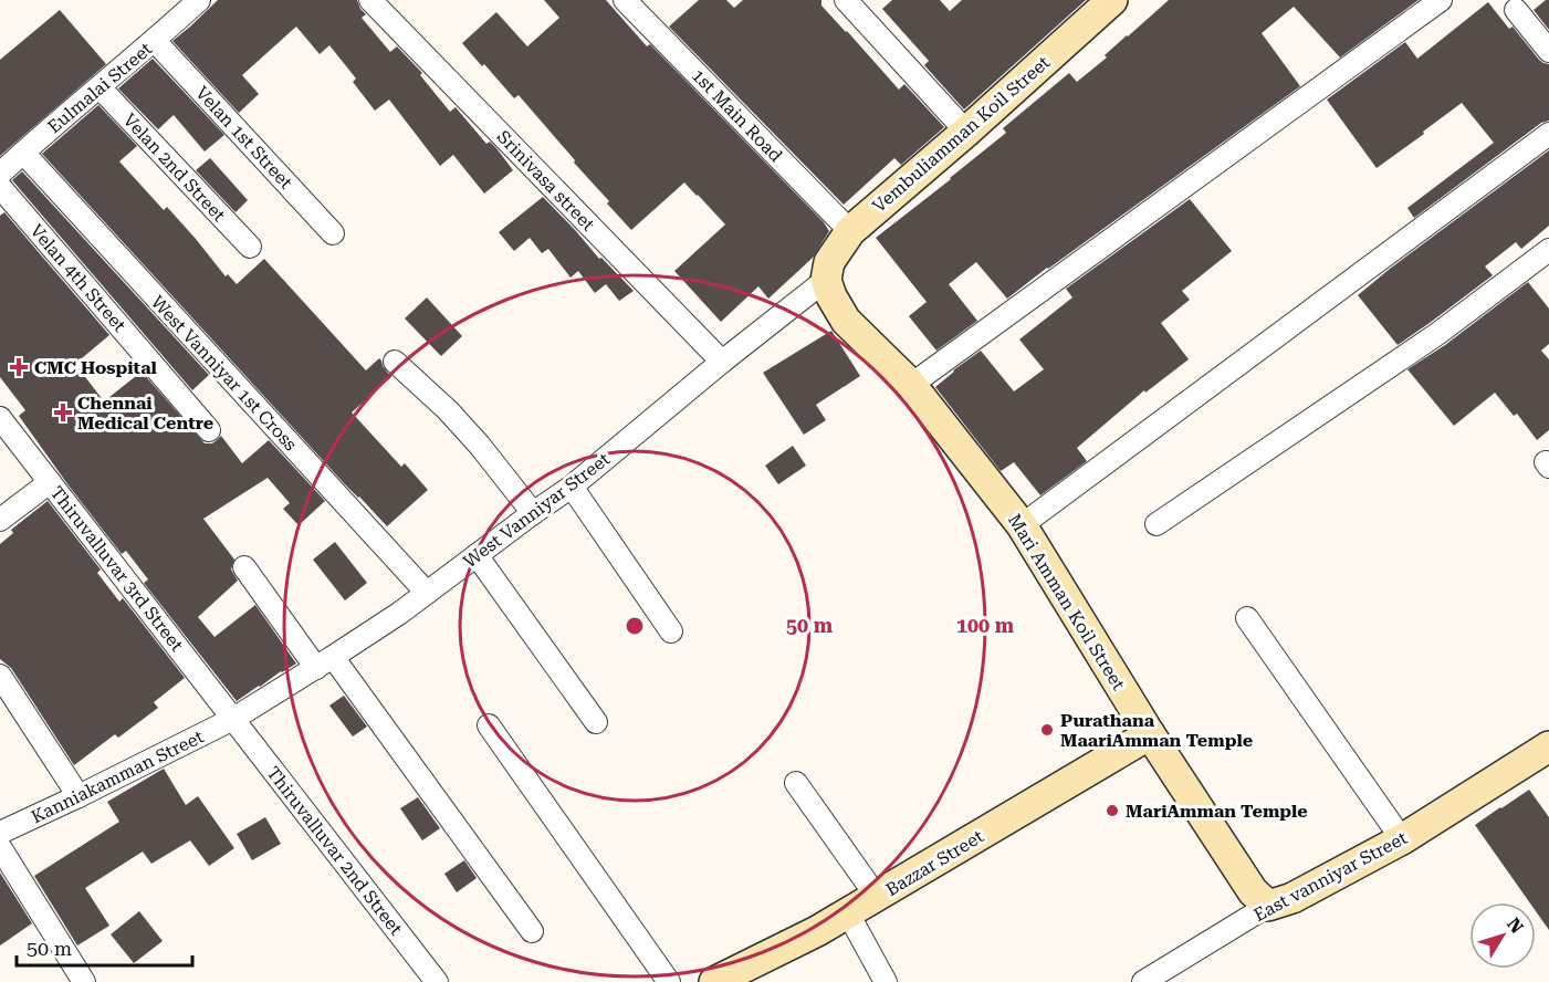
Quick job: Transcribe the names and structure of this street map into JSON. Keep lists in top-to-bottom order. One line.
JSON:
{"streets":{"street":["Eulmalai Street","1st Main Road","Vembuliamman Koil Street","Velan 1st Street","Velan 2nd Street","Srinivasa street","Velan 4th Street","West Vanniyar 1st Cross","West Vanniyar Street","Thiruvalluvar 3rd Street","Mari Amman Koil Street","Kanniakamman Street","Thiruvalluvar 2nd Street","Bazzar Street","East vanniyar Street"]},"crossings":[["Eulmalai Street","Velan 1st Street"],["Eulmalai Street","Velan 2nd Street"],["Eulmalai Street","West Vanniyar 1st Cross"],["1st Main Road","Vembuliamman Koil Street"],["Vembuliamman Koil Street","West Vanniyar Street"],["Vembuliamman Koil Street","Mari Amman Koil Street"],["Srinivasa street","West Vanniyar Street"],["West Vanniyar 1st Cross","West Vanniyar Street"],["West Vanniyar Street","Thiruvalluvar 3rd Street"],["West Vanniyar Street","Mari Amman Koil Street"],["West Vanniyar Street","Kanniakamman Street"],["West Vanniyar Street","Thiruvalluvar 2nd Street"],["Thiruvalluvar 3rd Street","Kanniakamman Street"],["Thiruvalluvar 3rd Street","Thiruvalluvar 2nd Street"],["Mari Amman Koil Street","Bazzar Street"],["Mari Amman Koil Street","East vanniyar Street"],["Kanniakamman Street","Thiruvalluvar 2nd Street"]],"places":{"health":["CMC Hospital","Chennai Medical Centre"],"other":["Purathana MaariAmman Temple","MariAmman Temple"]},"scale_bar":"50 m","north":"top right","rings":["50 m","100 m"]}
